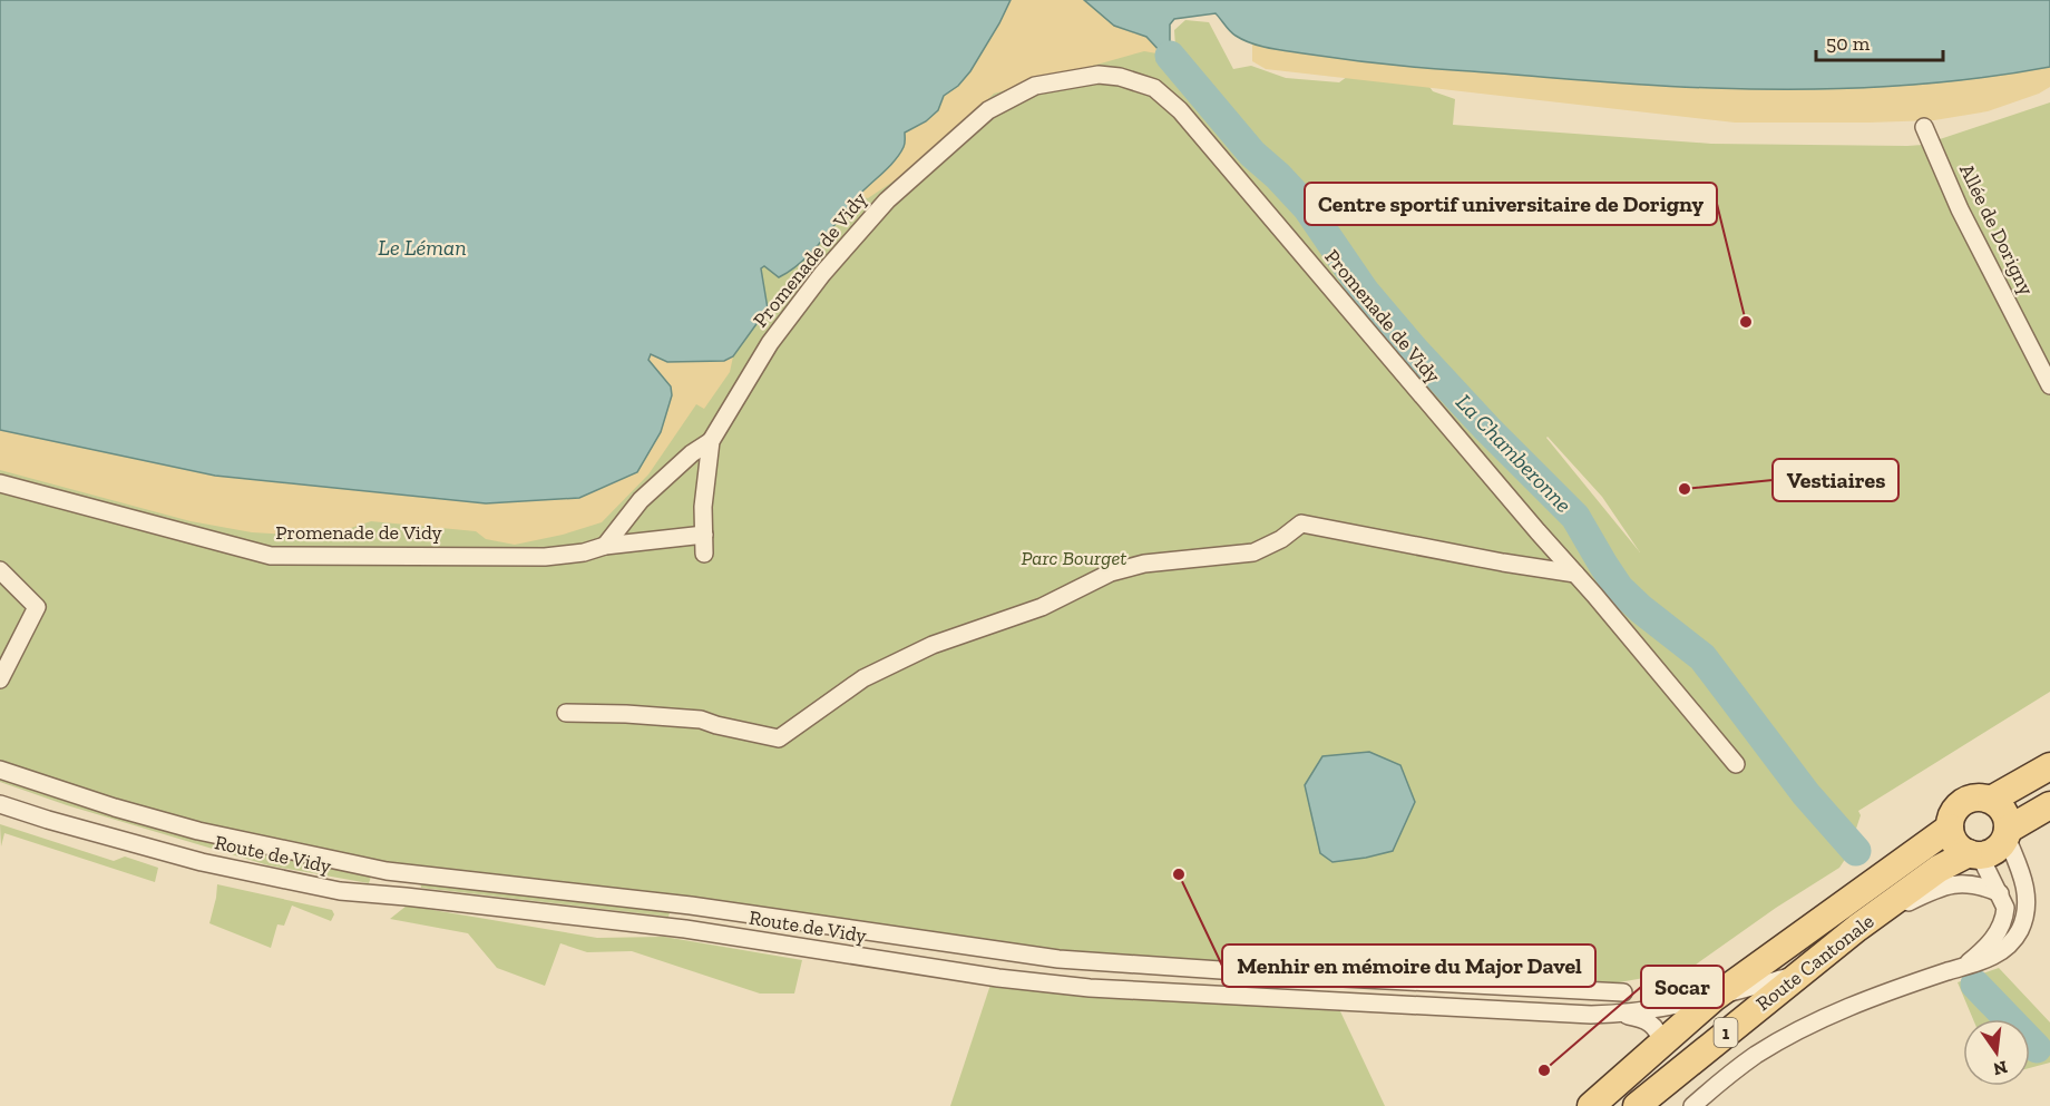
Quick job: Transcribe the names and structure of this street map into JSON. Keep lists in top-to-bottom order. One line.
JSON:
{"streets":{"main road":["Route Cantonale","1"],"street":["Allée de Dorigny","Promenade de Vidy","Route de Vidy"]},"crossings":[["Route de Vidy","Route Cantonale"]],"water":["Le Léman","La Chamberonne"],"parks":["Parc Bourget"],"places":["Centre sportif universitaire de Dorigny","Vestiaires","Menhir en mémoire du Major Davel","Socar"],"scale_bar":"50 m","north":"bottom"}
